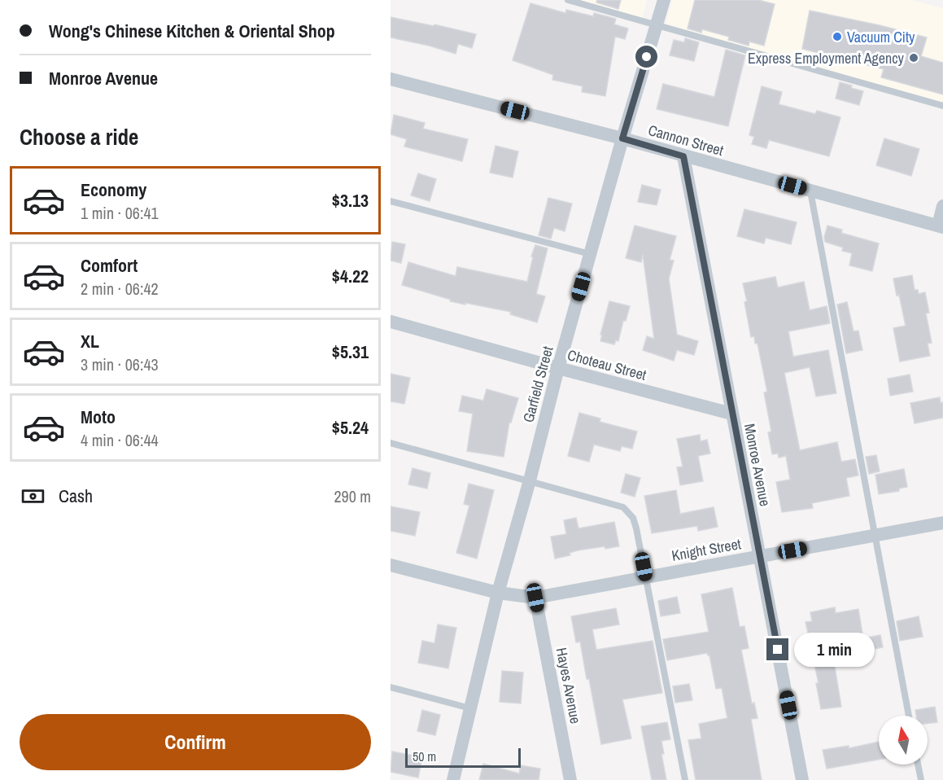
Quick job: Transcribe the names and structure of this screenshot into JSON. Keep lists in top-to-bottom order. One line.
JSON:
{"streets":{"street":["Cannon Street","Choteau Street","Garfield Street","Monroe Avenue","Knight Street","Hayes Avenue"]},"crossings":[["Cannon Street","Garfield Street"],["Cannon Street","Monroe Avenue"],["Choteau Street","Garfield Street"],["Choteau Street","Monroe Avenue"],["Garfield Street","Knight Street"],["Monroe Avenue","Knight Street"],["Knight Street","Hayes Avenue"]],"places":["Vacuum City","Express Employment Agency"],"scale_bar":"50 m","north":"top","page":{"banner":["Wong's Chinese Kitchen & Oriental Shop","Monroe Avenue"],"heading":"Choose a ride","list":[{"name":"Economy","note":"1 min · 06:41","value":"$3.13"},{"name":"Comfort","note":"2 min · 06:42","value":"$4.22"},{"name":"XL","note":"3 min · 06:43","value":"$5.31"},{"name":"Moto","note":"4 min · 06:44","value":"$5.24"}],"pay":["Cash","290 m"],"bubble":"1 min","buttons":"Confirm","scale":"50 m"}}
